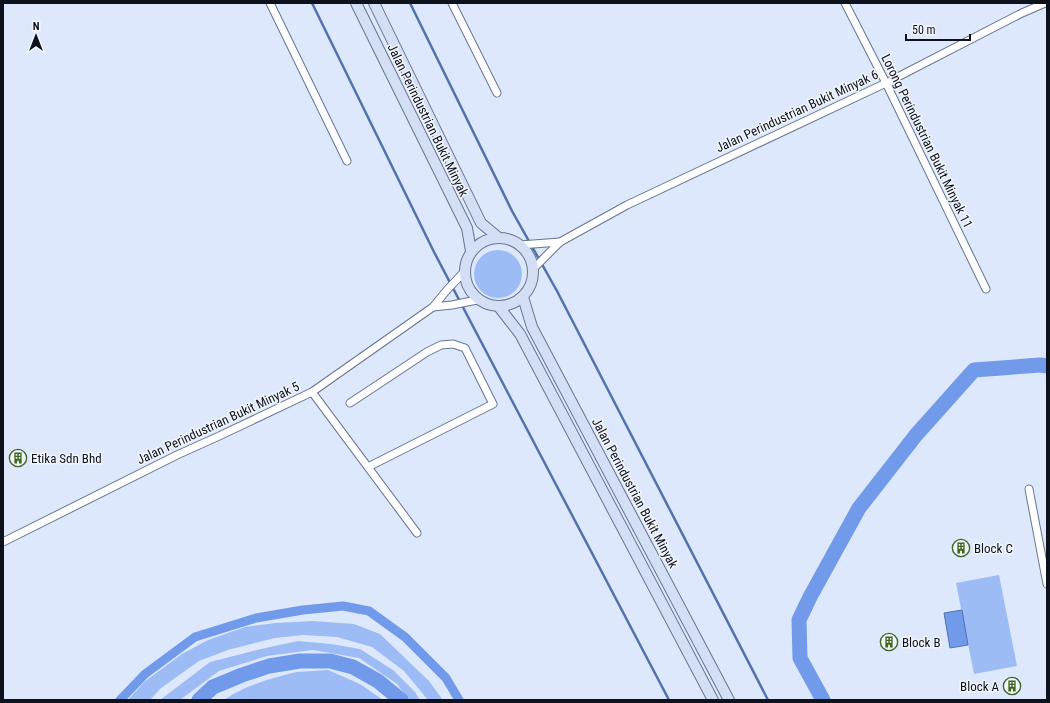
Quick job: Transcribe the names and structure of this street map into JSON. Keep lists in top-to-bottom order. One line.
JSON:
{"streets":{"main road":["Jalan Perindustrian Bukit Minyak"],"street":["Jalan Perindustrian Bukit Minyak 6","Lorong Perindustrian Bukit Minyak 11","Jalan Perindustrian Bukit Minyak 5"]},"crossings":[["Jalan Perindustrian Bukit Minyak 6","Lorong Perindustrian Bukit Minyak 11"]],"places":{"building":["Etika Sdn Bhd","Block C","Block B","Block A"]},"scale_bar":"50 m","north":"top"}
